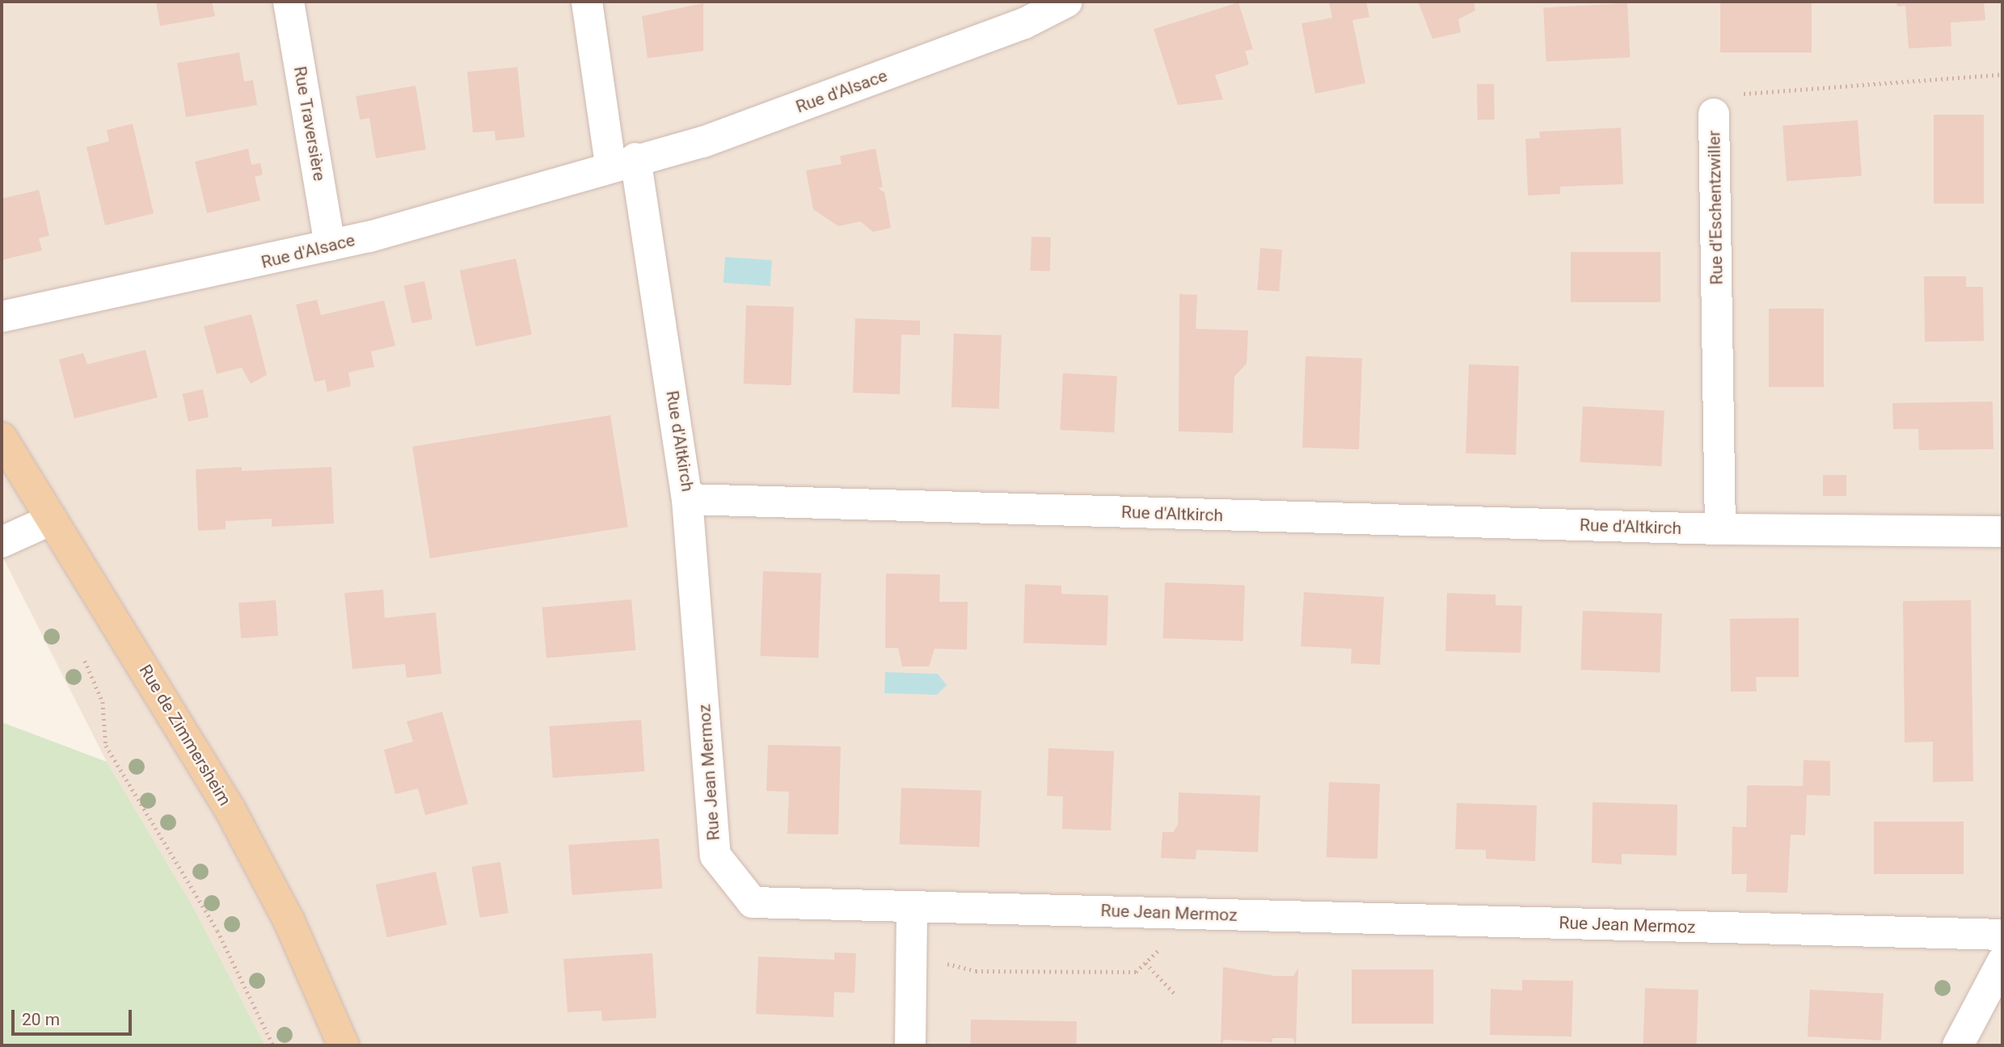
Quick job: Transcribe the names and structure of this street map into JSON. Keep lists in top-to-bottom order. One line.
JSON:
{"streets":{"main road":["Rue de Zimmersheim"],"street":["Rue d'Alsace","Rue Traversière","Rue d'Eschentzwiller","Rue d'Altkirch","Rue Jean Mermoz"]},"crossings":[["Rue d'Alsace","Rue Traversière"],["Rue d'Alsace","Rue d'Altkirch"],["Rue d'Eschentzwiller","Rue d'Altkirch"],["Rue d'Altkirch","Rue Jean Mermoz"]],"scale_bar":"20 m"}
